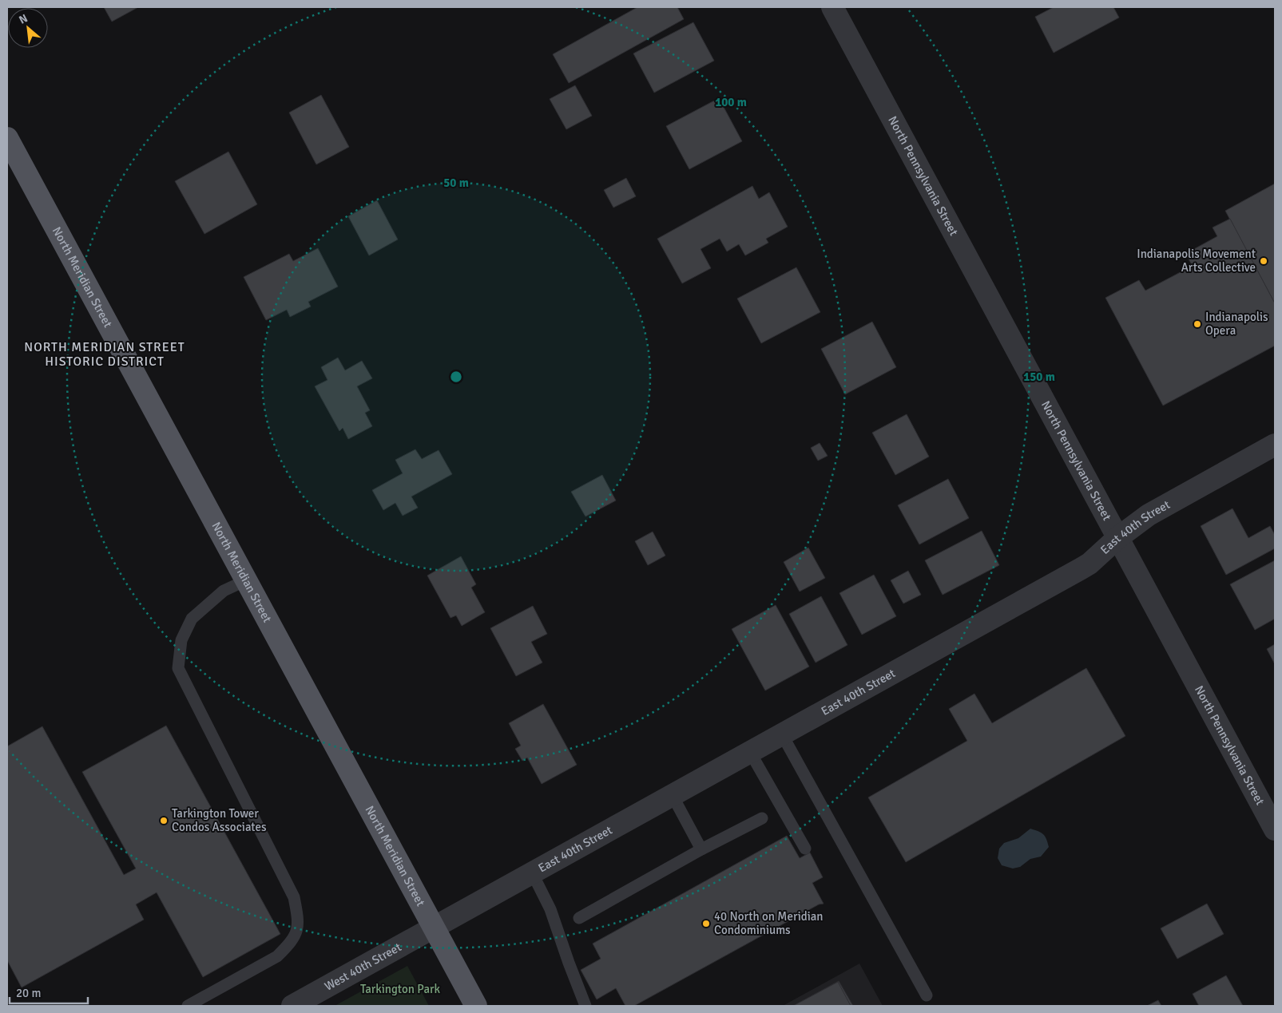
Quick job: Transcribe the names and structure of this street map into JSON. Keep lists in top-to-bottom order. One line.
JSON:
{"streets":{"main road":["North Meridian Street"],"street":["North Pennsylvania Street","East 40th Street","West 40th Street"]},"crossings":[["North Pennsylvania Street","East 40th Street"],["North Meridian Street","East 40th Street"],["North Meridian Street","West 40th Street"],["East 40th Street","West 40th Street"]],"districts":["NORTH MERIDIAN STREET HISTORIC DISTRICT"],"parks":["Tarkington Park"],"places":["Indianapolis Movement Arts Collective","Indianapolis Opera","Tarkington Tower Condos Associates","40 North on Meridian Condominiums"],"scale_bar":"20 m","north":"top left","rings":["100 m","50 m","150 m"]}
